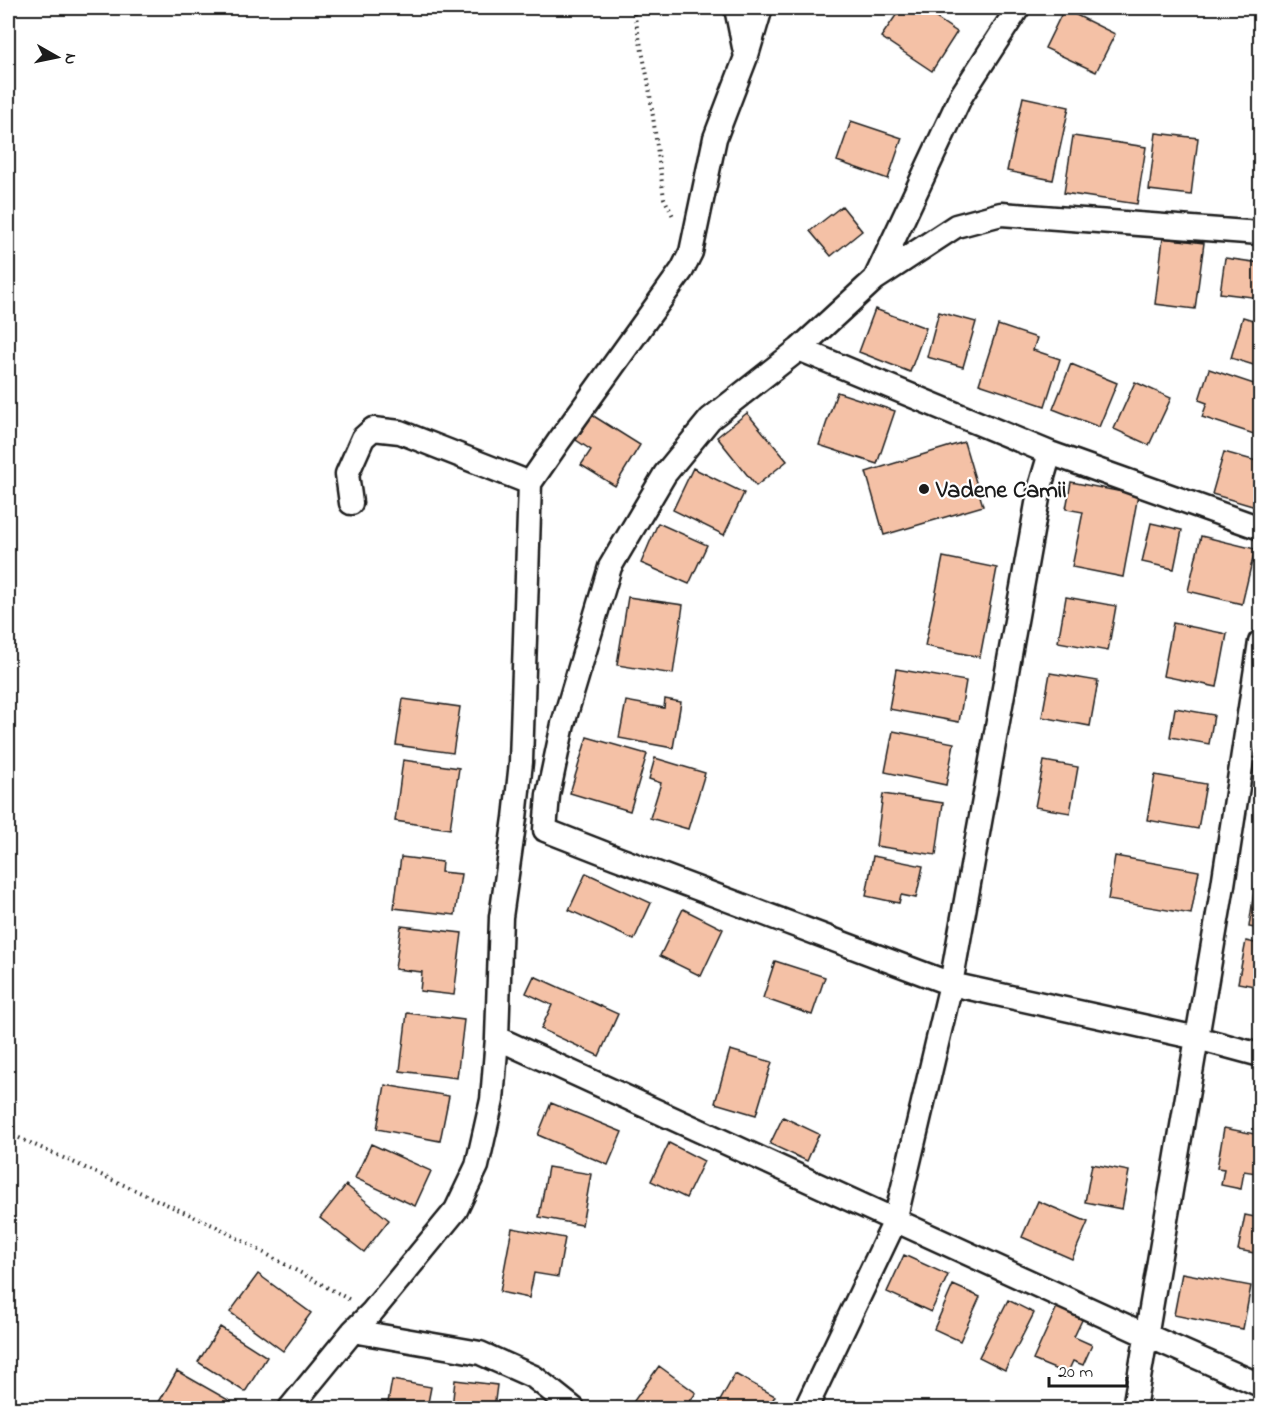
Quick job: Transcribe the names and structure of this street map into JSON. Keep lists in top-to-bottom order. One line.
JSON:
{"places":["Vadene Camii"],"scale_bar":"20 m","north":"right"}
